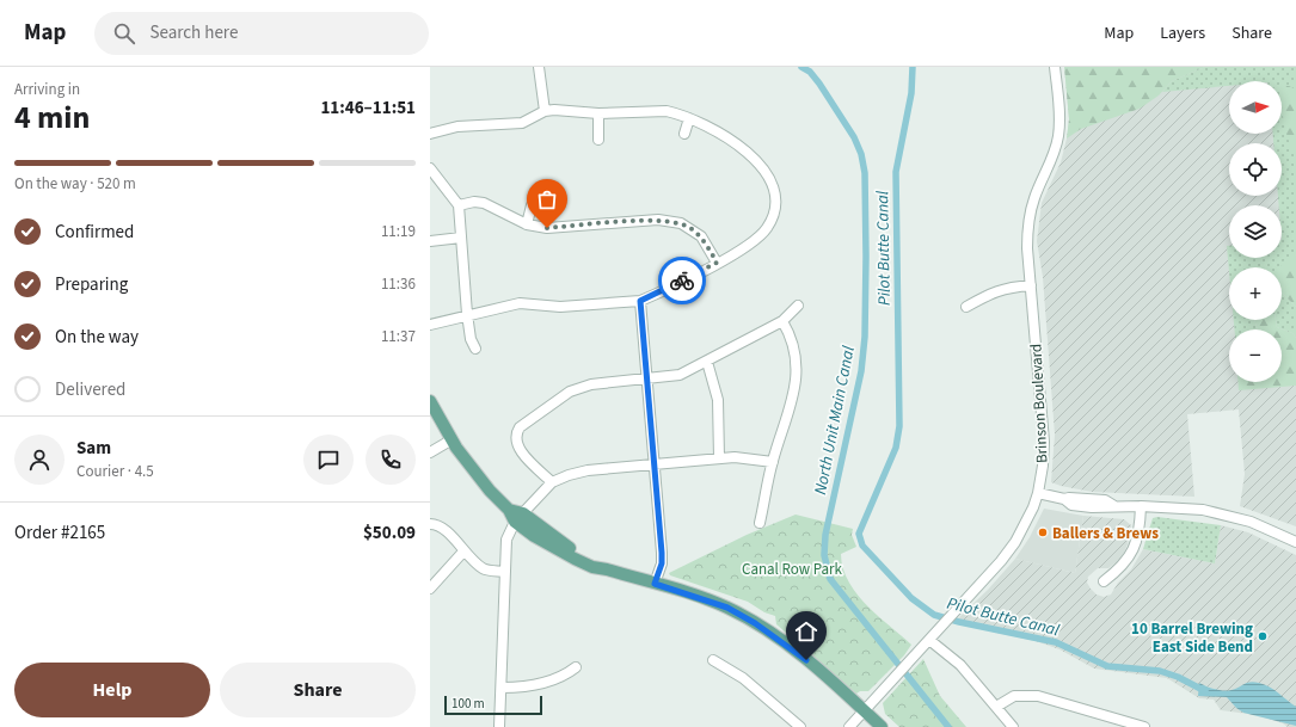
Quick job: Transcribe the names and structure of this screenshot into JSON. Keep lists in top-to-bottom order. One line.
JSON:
{"streets":{"street":["Brinson Boulevard"]},"water":["Pilot Butte Canal","North Unit Main Canal"],"parks":["Canal Row Park"],"places":["Ballers & Brews","10 Barrel Brewing East Side Bend"],"scale_bar":"100 m","north":"right","page":{"header":"Map","search":"Search here","nav":["Map","Layers","Share"],"heading":["4 min","Arriving in","11:46–11:51"],"panel":["Sam","Courier · 4.5","Order #2165","$50.09"],"map_buttons":["+","−"],"bar":"On the way · 520 m","list":[["Confirmed","11:19"],["Preparing","11:36"],["On the way","11:37"],"Delivered"],"buttons":["Help","Share"],"scale":"100 m"}}
